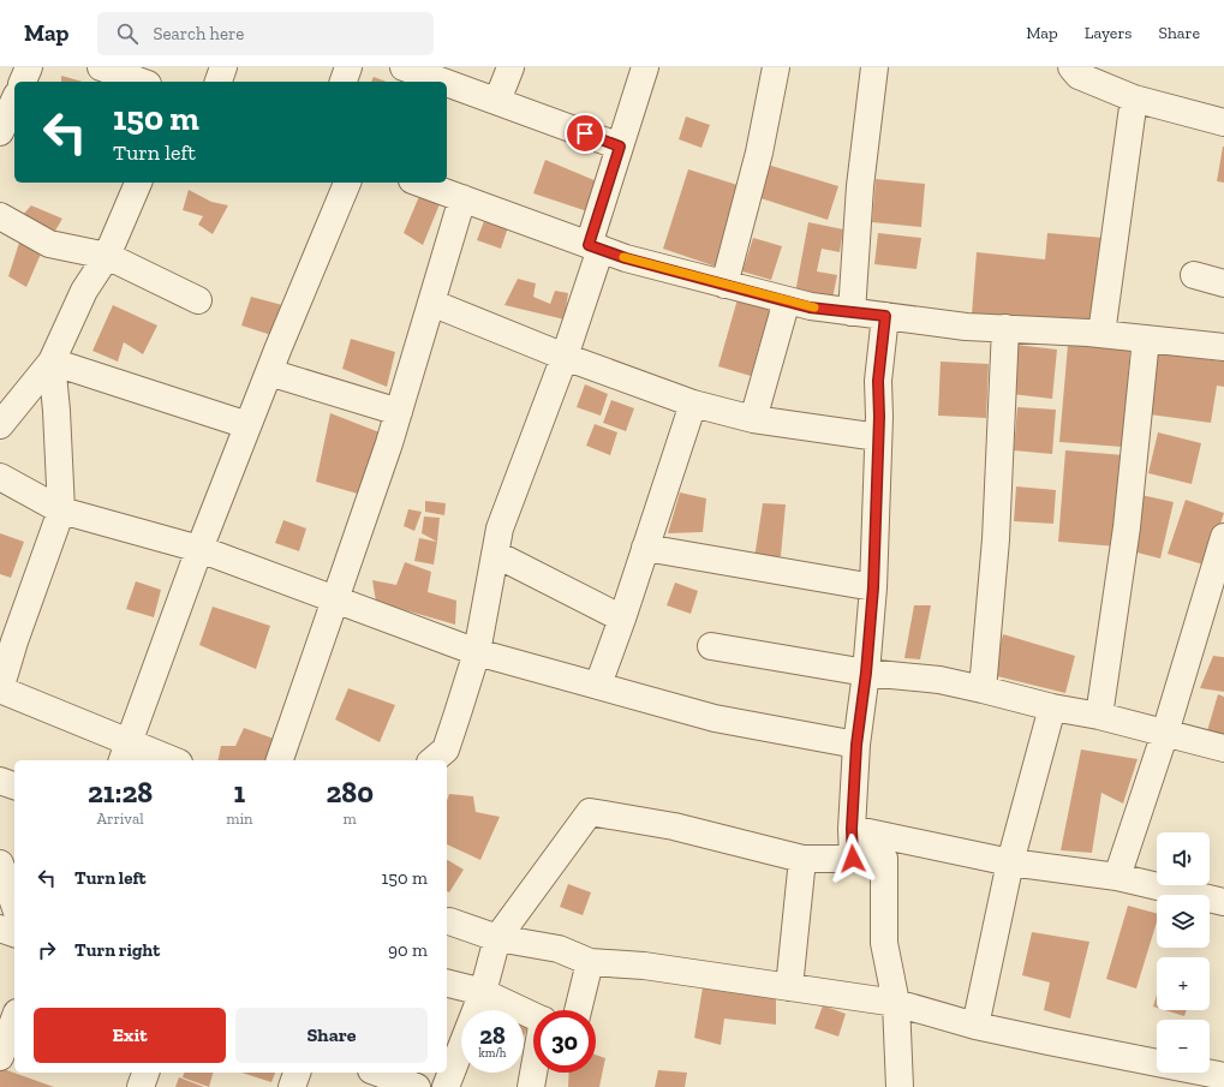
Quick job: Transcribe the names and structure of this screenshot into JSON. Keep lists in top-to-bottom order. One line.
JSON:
{"page":{"header":"Map","search":"Search here","nav":["Map","Layers","Share"],"turn":["150 m","Turn left"],"eta":["21:28","Arrival","1","min","280","m"],"map_buttons":["+","−"],"list":[{"name":"Turn left","value":"150 m"},{"name":"Turn right","value":"90 m"}],"buttons":["Exit","Share"],"speed":"28 km/h","limit":"30"}}
